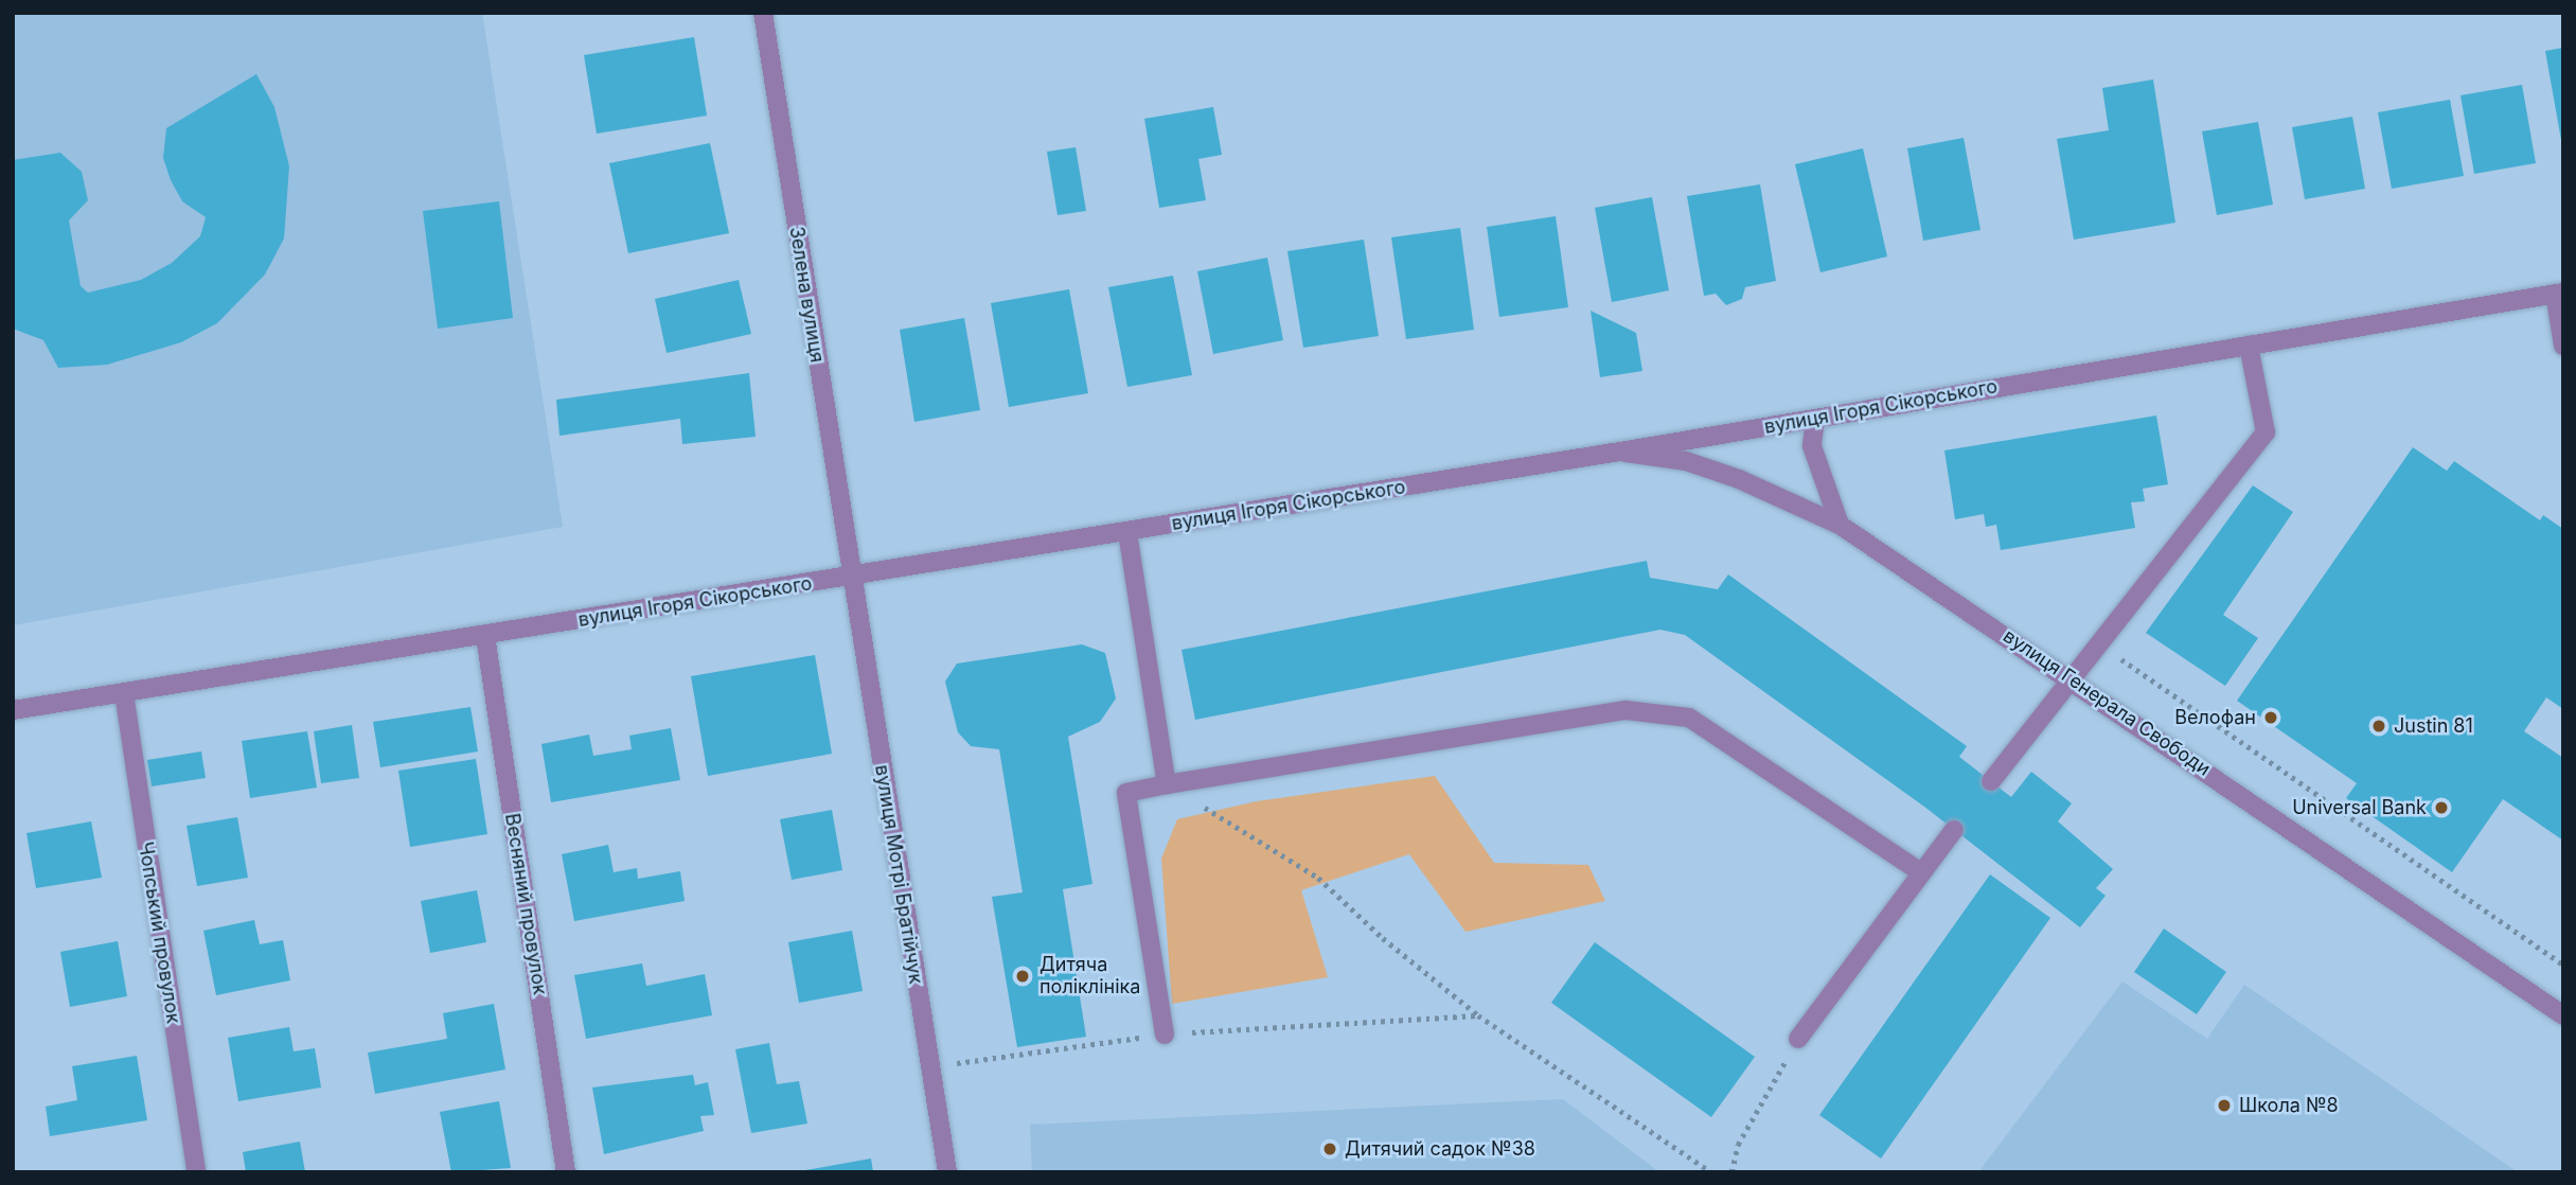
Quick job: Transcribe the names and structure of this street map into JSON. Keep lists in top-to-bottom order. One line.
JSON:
{"streets":{"street":["Зелена вулиця","вулиця Ігоря Сікорського","вулиця Генерала Свободи","вулиця Мотрі Братійчук","Весняний провулок","Чопський провулок"]},"crossings":[["Зелена вулиця","вулиця Ігоря Сікорського"],["Зелена вулиця","вулиця Мотрі Братійчук"],["вулиця Ігоря Сікорського","вулиця Генерала Свободи"],["вулиця Ігоря Сікорського","вулиця Мотрі Братійчук"],["вулиця Ігоря Сікорського","Весняний провулок"],["вулиця Ігоря Сікорського","Чопський провулок"]],"places":["Велофан","Justin 81","Universal Bank","Дитяча поліклініка","Школа №8","Дитячий садок №38"]}
